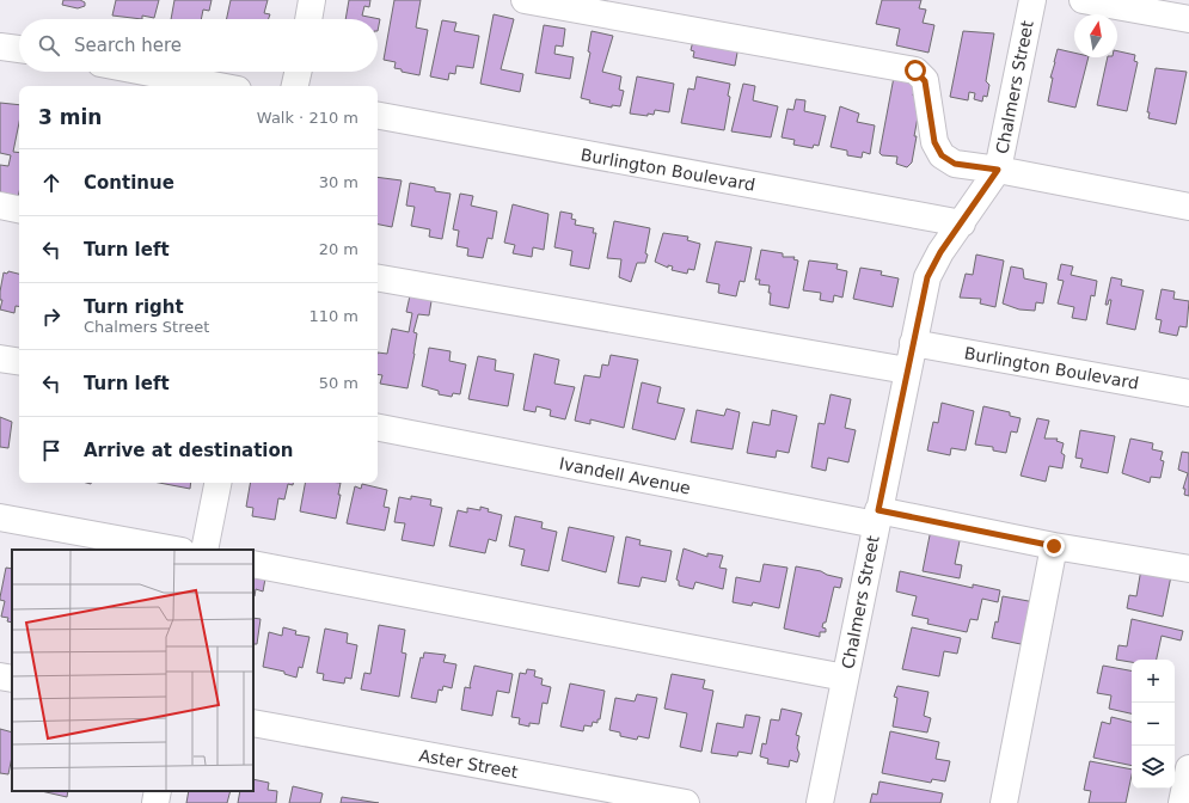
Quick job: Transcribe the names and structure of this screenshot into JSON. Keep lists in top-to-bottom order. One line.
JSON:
{"streets":{"street":["Chalmers Street","Burlington Boulevard","Ivandell Avenue","Aster Street"]},"crossings":[["Chalmers Street","Burlington Boulevard"],["Chalmers Street","Ivandell Avenue"]],"north":"top","page":{"search":"Search here","heading":["3 min","Walk · 210 m"],"list":[["Continue","30 m"],["Turn left","20 m"],["Turn right","Chalmers Street","110 m"],["Turn left","50 m"],"Arrive at destination"],"map_buttons":["+","−"]}}
